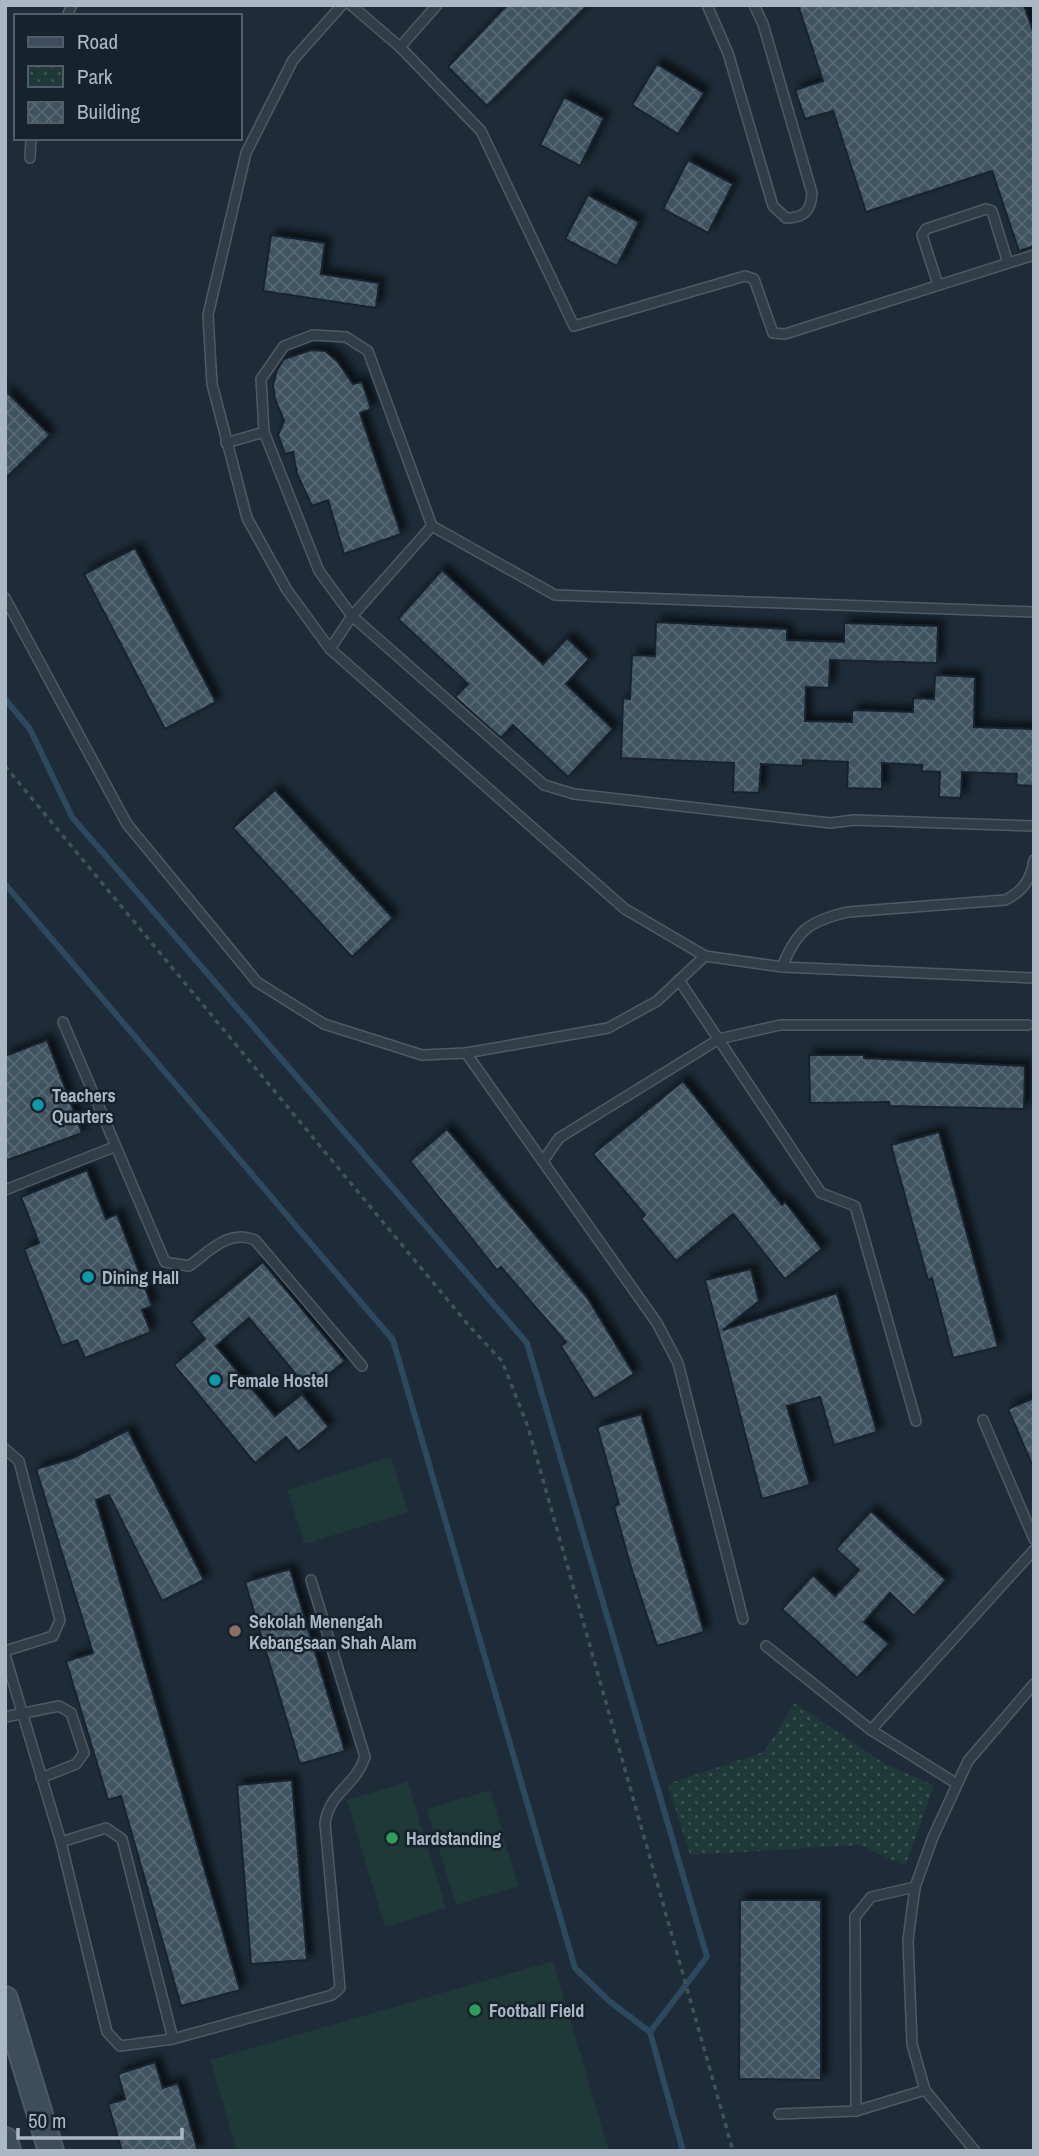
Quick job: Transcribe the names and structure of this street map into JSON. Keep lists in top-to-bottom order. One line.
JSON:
{"places":["Teachers Quarters","Dining Hall","Female Hostel","Sekolah Menengah Kebangsaan Shah Alam","Hardstanding","Football Field"],"legend":["Road","Park","Building"],"scale_bar":"50 m"}
